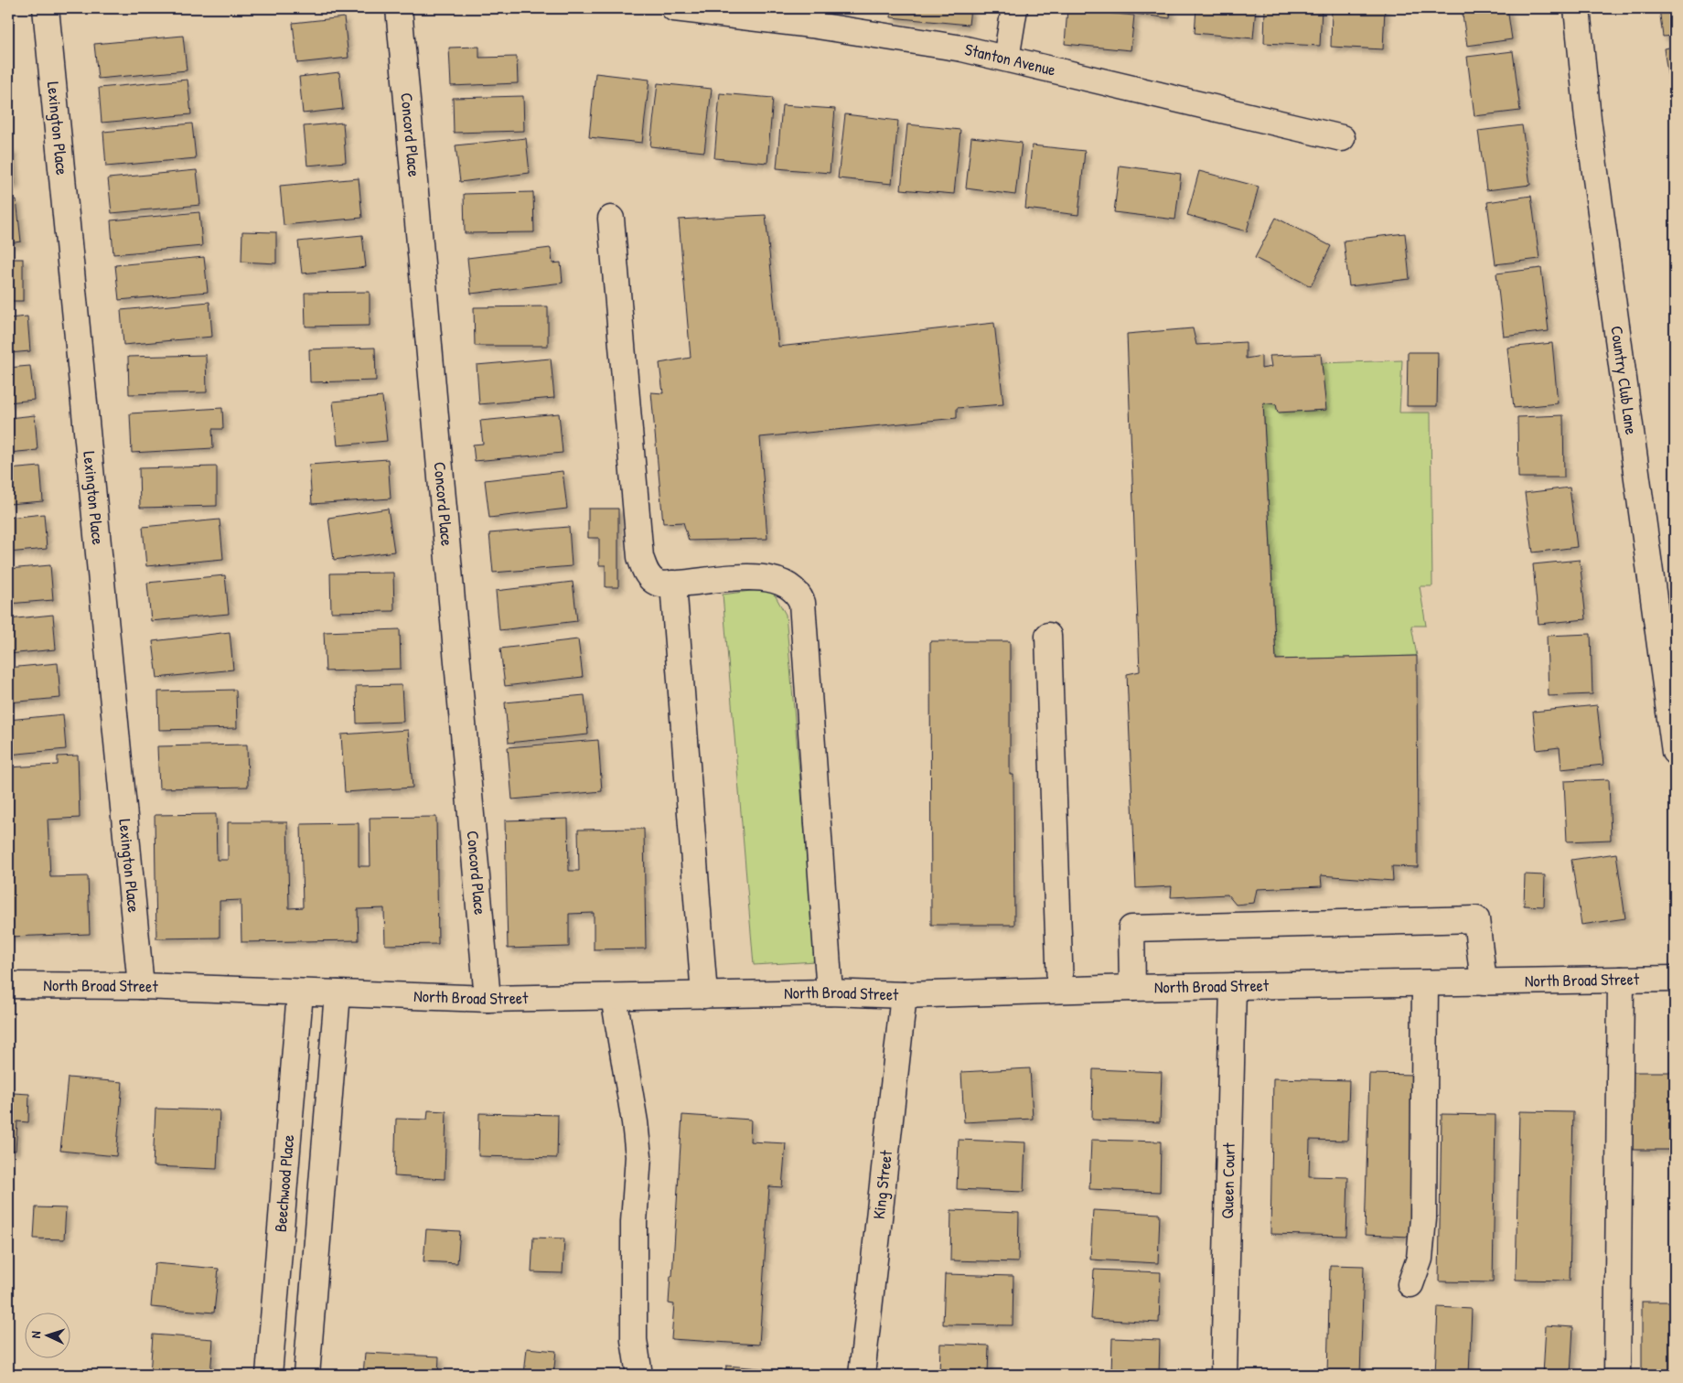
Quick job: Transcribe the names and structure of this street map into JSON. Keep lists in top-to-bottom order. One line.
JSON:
{"streets":{"street":["Stanton Avenue","Lexington Place","Concord Place","Country Club Lane","North Broad Street","Queen Court","Beechwood Place","King Street"]},"crossings":[["Lexington Place","North Broad Street"],["Concord Place","North Broad Street"],["North Broad Street","Queen Court"],["North Broad Street","Beechwood Place"],["North Broad Street","King Street"]],"north":"left"}
